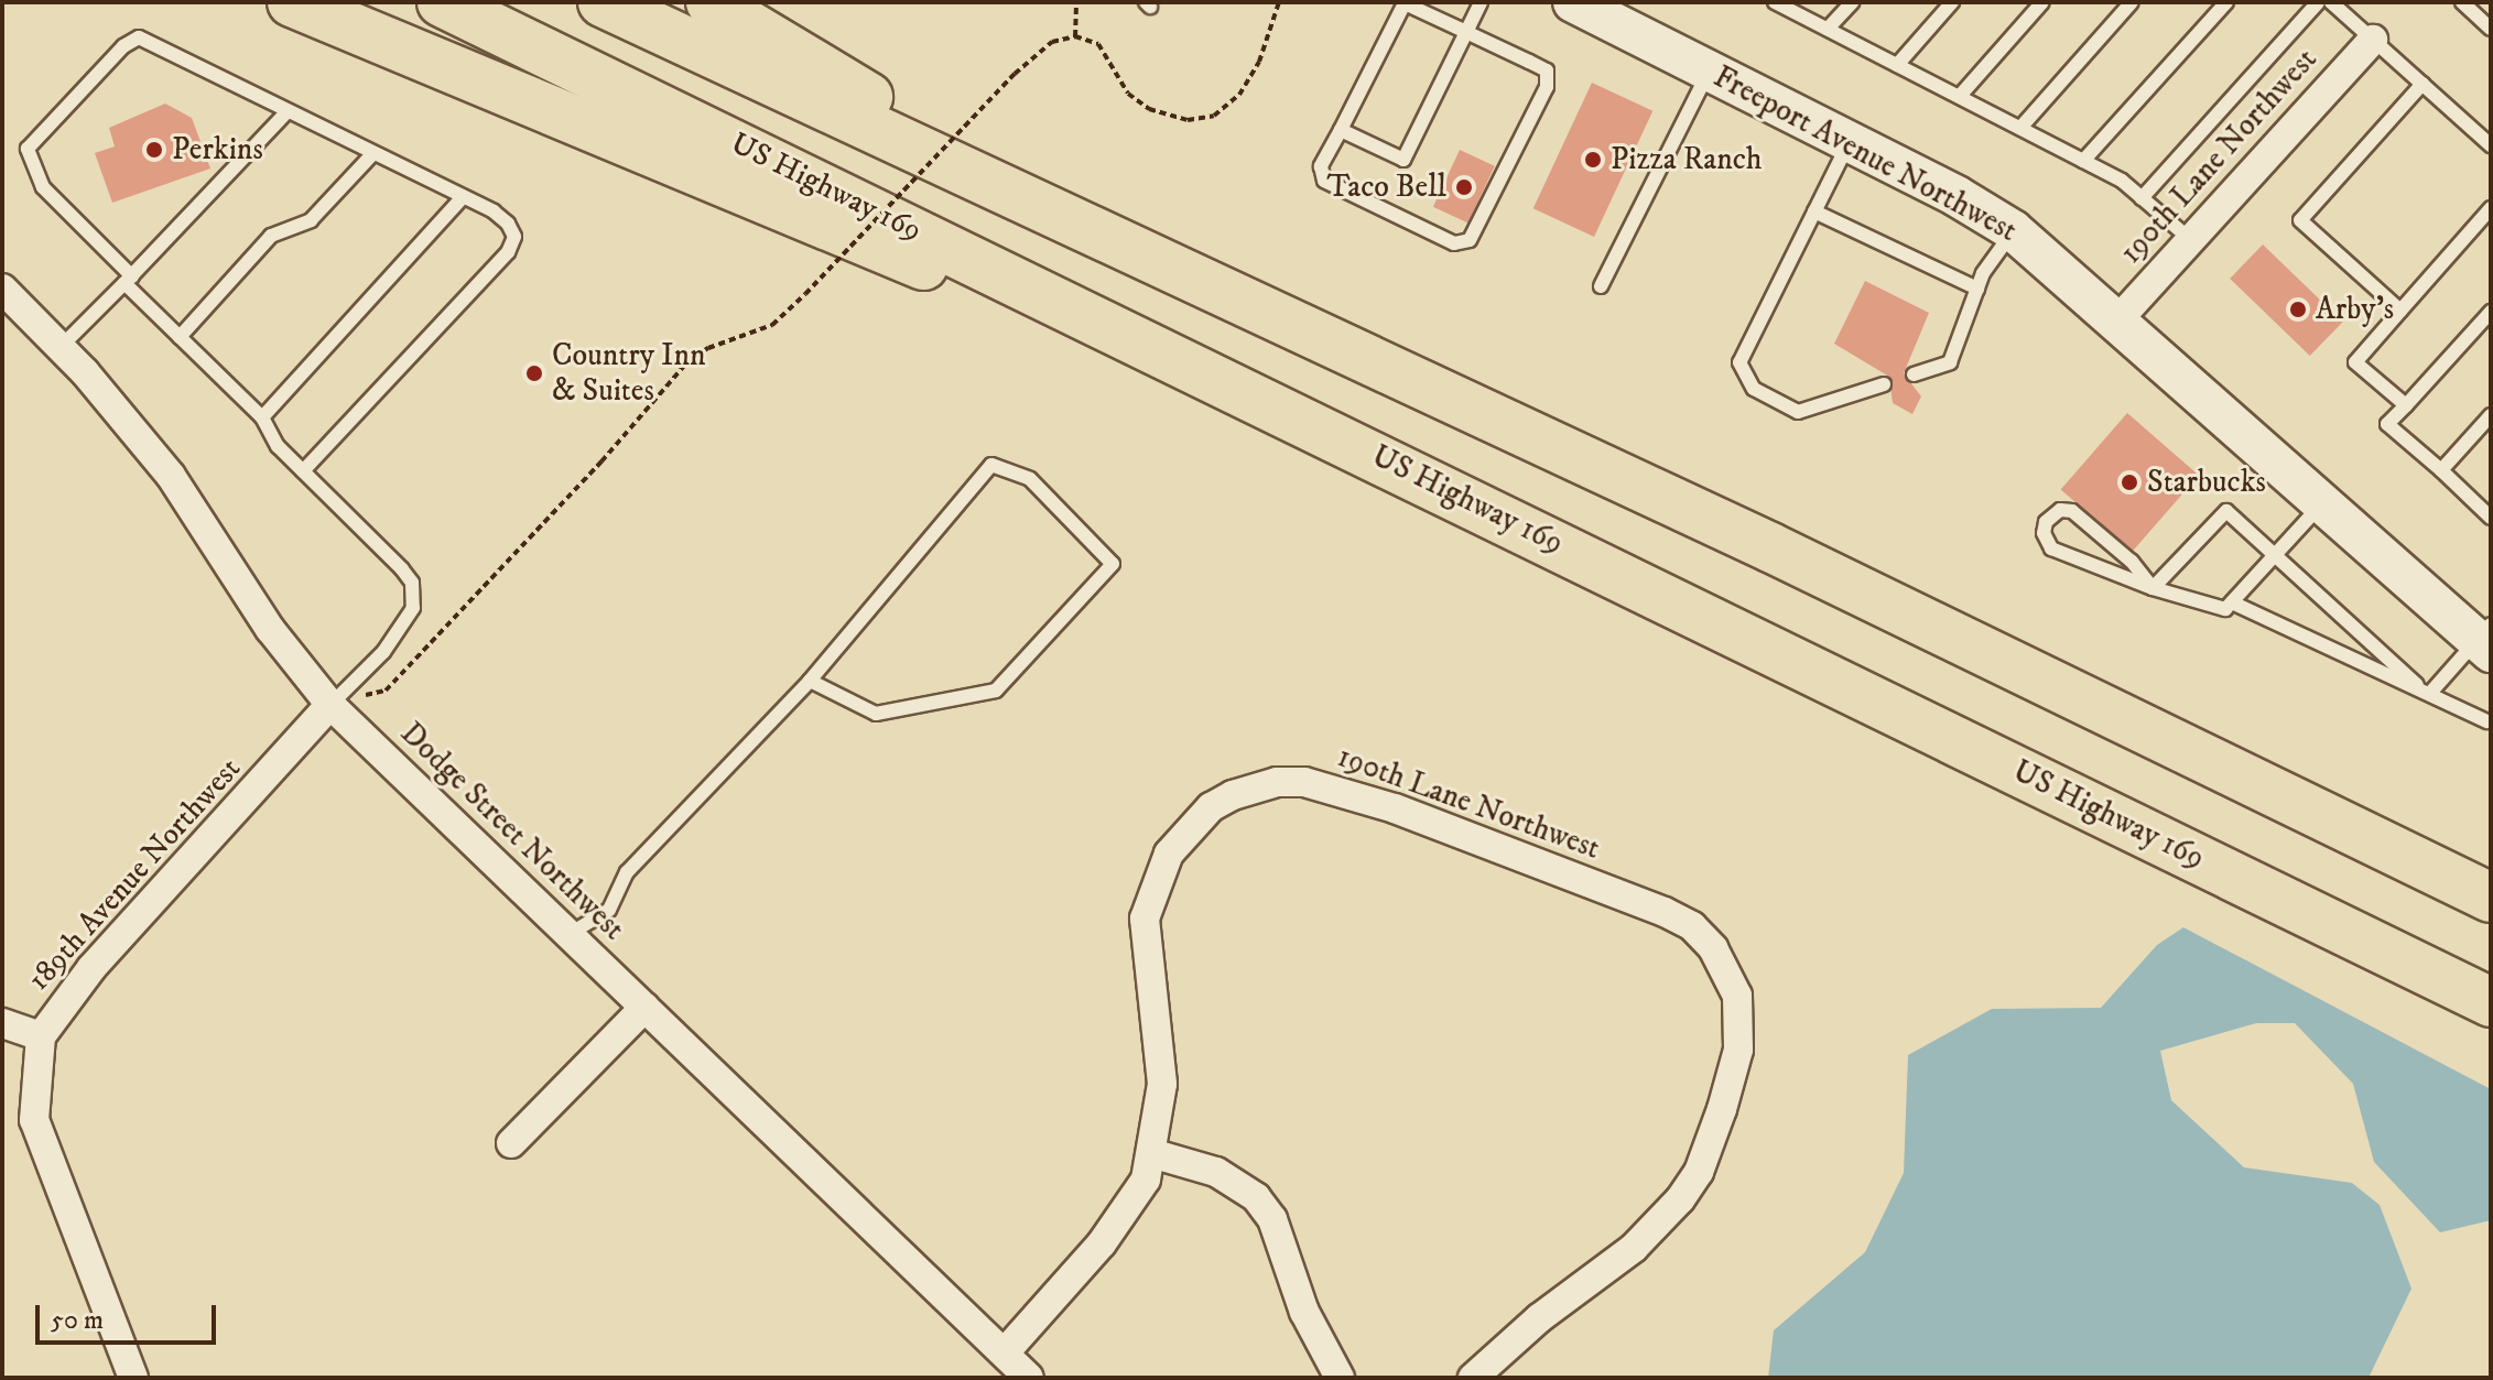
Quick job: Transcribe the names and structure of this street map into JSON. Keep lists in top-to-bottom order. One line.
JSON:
{"streets":{"highway":["US Highway 169"],"street":["Freeport Avenue Northwest","190th Lane Northwest","Dodge Street Northwest","189th Avenue Northwest"]},"crossings":[["Freeport Avenue Northwest","190th Lane Northwest"],["190th Lane Northwest","Dodge Street Northwest"],["Dodge Street Northwest","189th Avenue Northwest"]],"places":["Perkins","Pizza Ranch","Taco Bell","Arby's","Country Inn & Suites","Starbucks"],"scale_bar":"50 m"}
